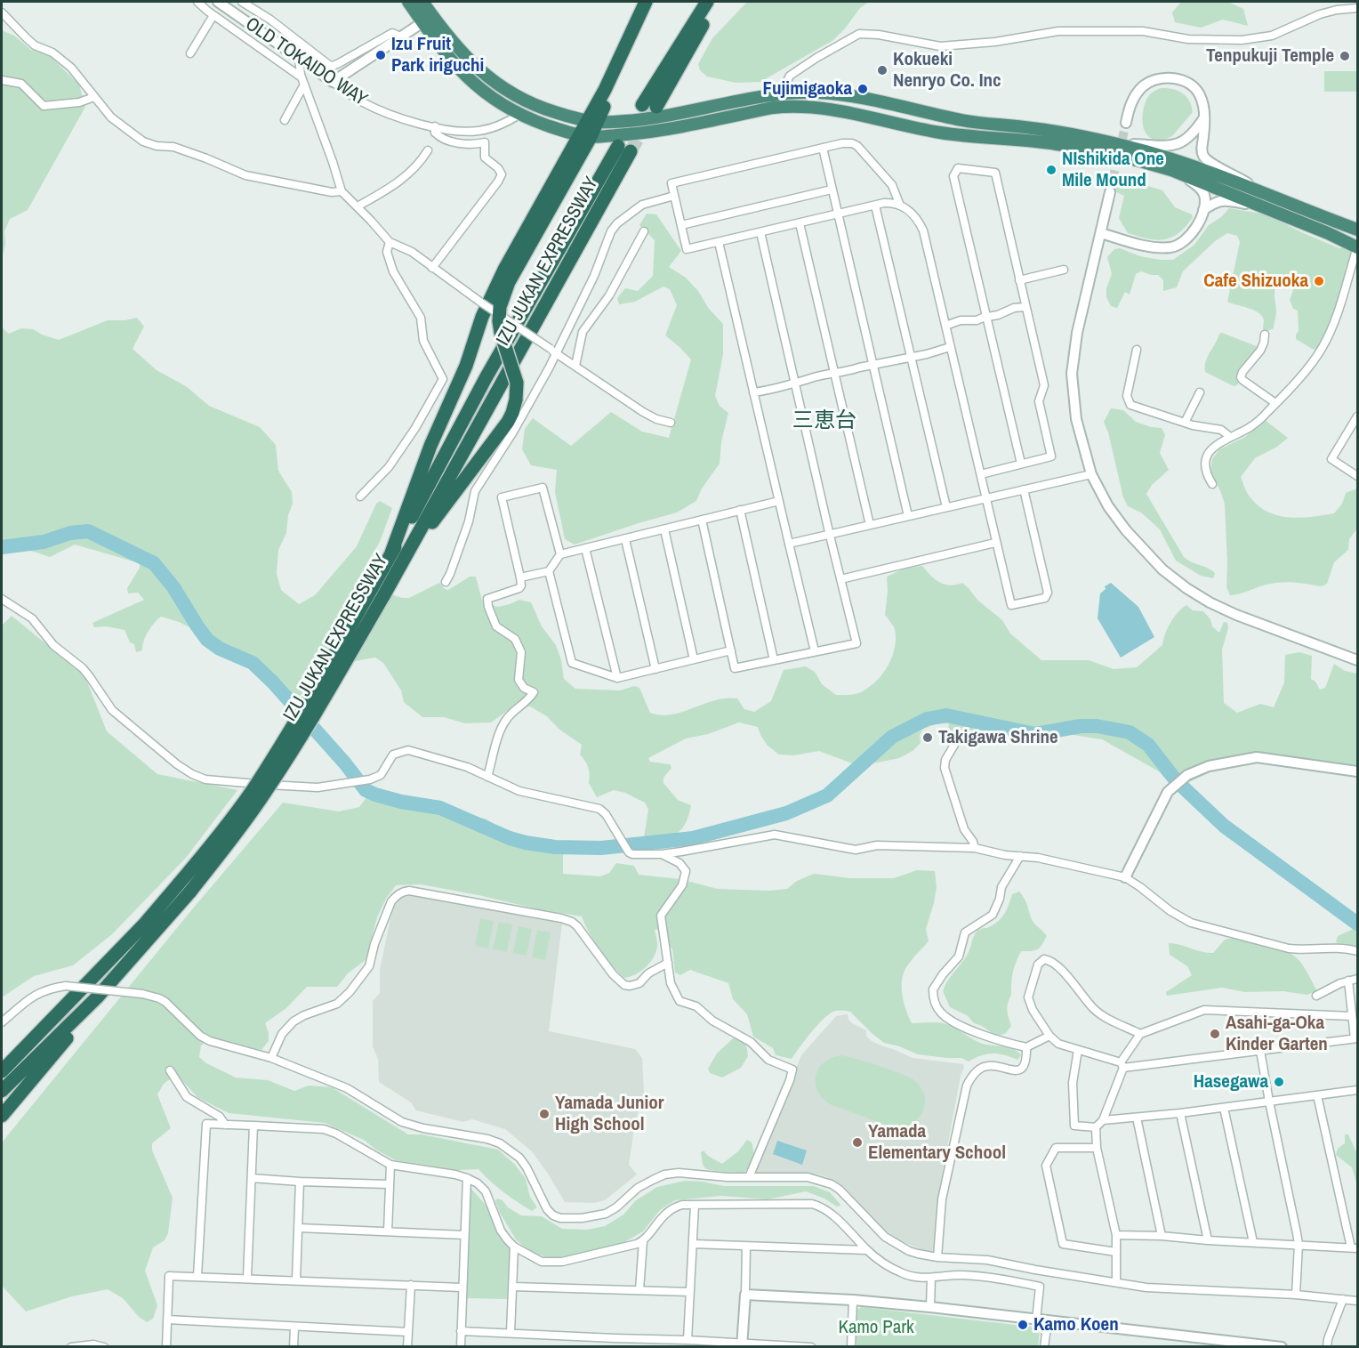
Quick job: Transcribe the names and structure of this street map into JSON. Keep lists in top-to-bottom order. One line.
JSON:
{"streets":{"highway":["IZU JUKAN EXPRESSWAY"],"street":["OLD TOKAIDO WAY"]},"districts":["三恵台"],"parks":["Kamo Park"],"places":["Izu Fruit Park iriguchi","Tenpukuji Temple","Kokueki Nenryo Co. Inc","Fujimigaoka","NIshikida One Mile Mound","Cafe Shizuoka","Takigawa Shrine","Asahi-ga-Oka Kinder Garten","Hasegawa","Yamada Junior High School","Yamada Elementary School","Kamo Koen"]}
